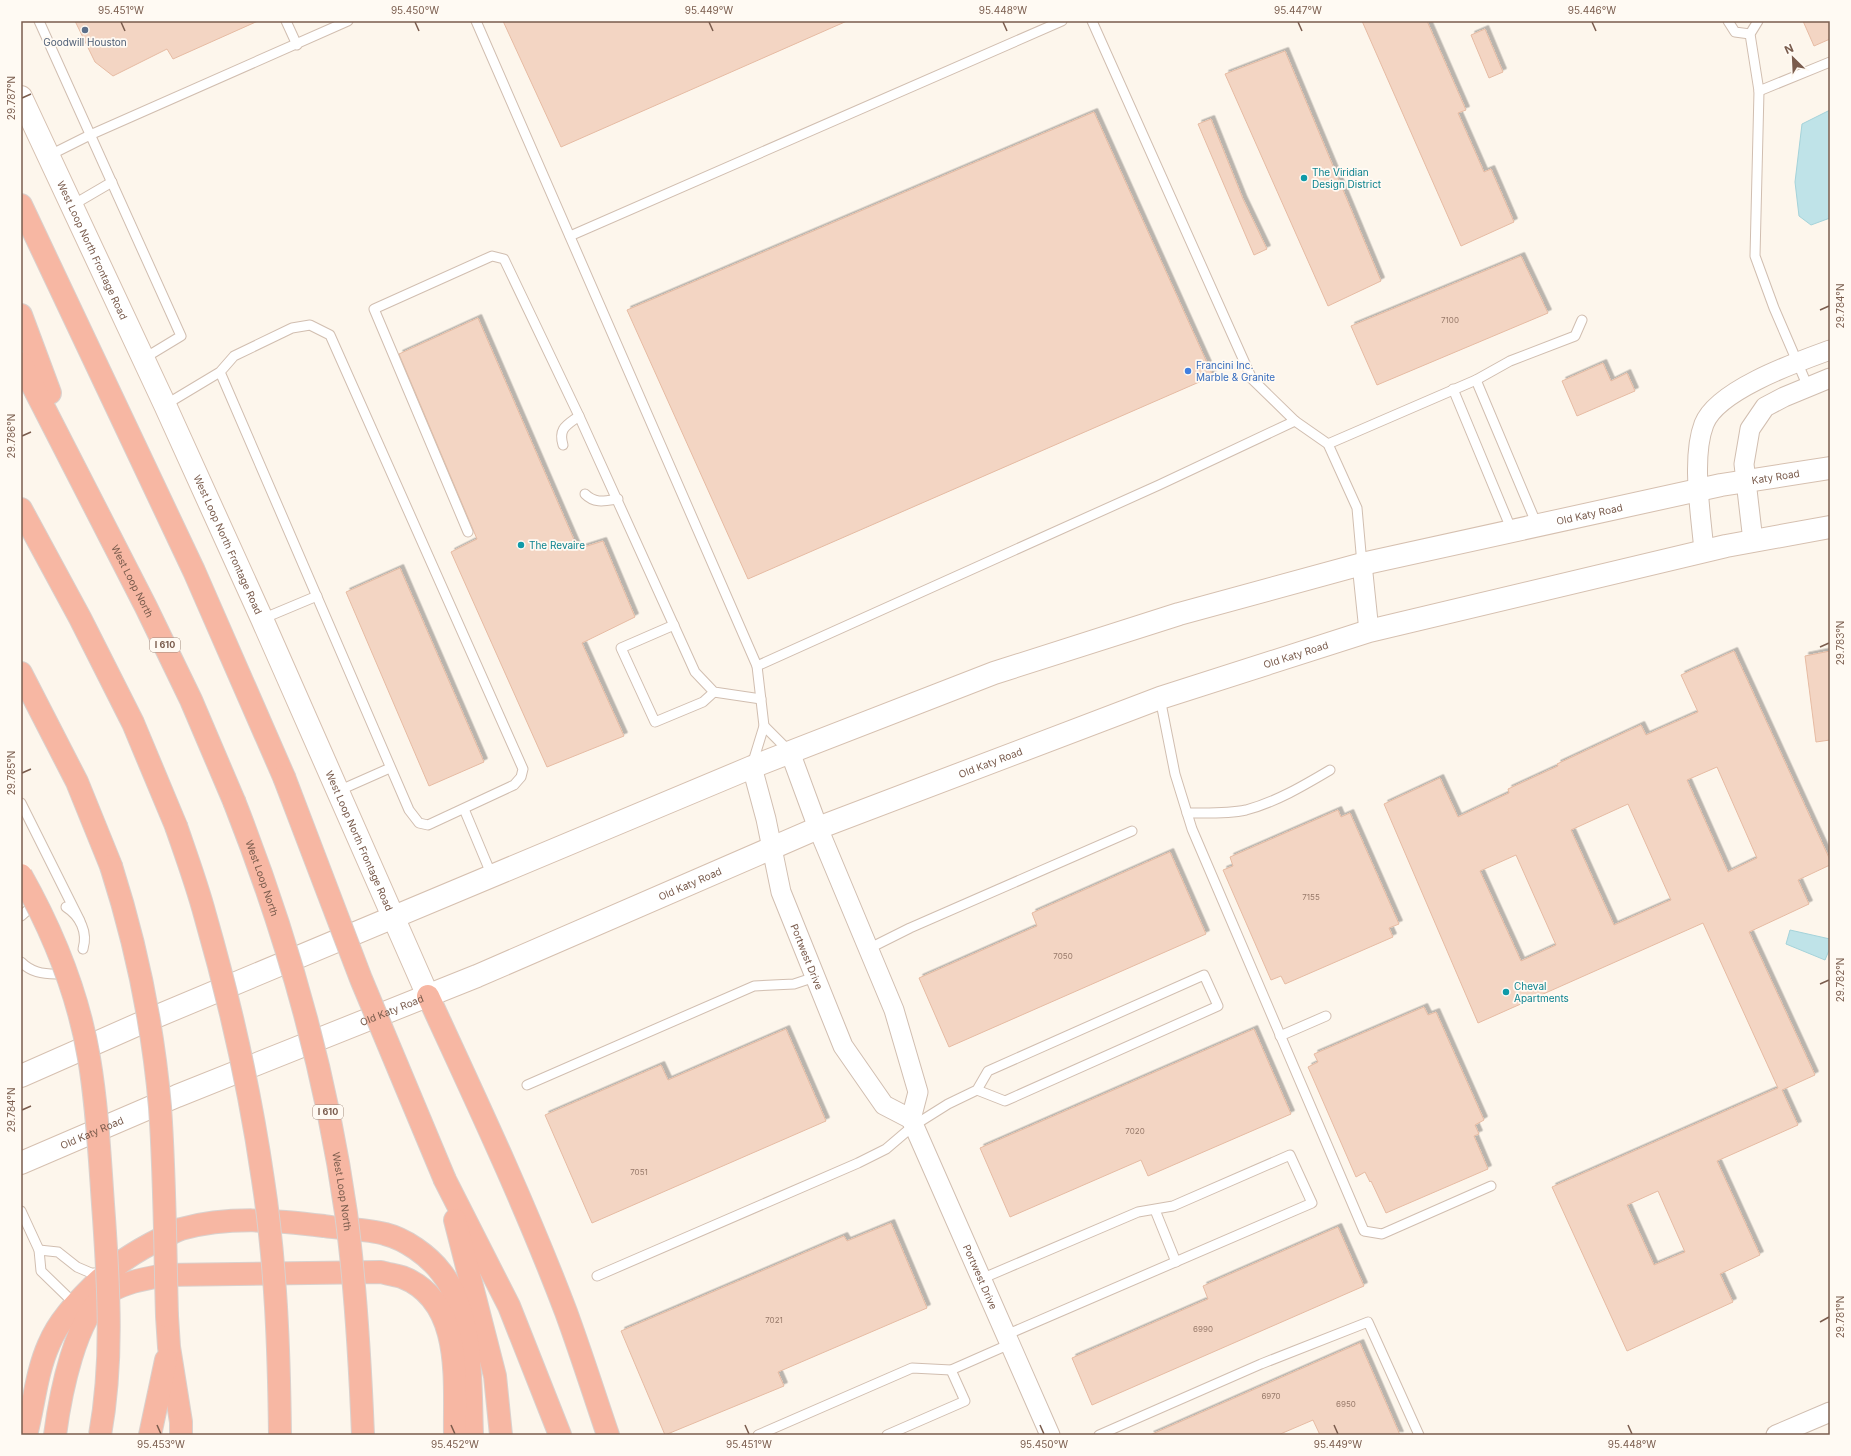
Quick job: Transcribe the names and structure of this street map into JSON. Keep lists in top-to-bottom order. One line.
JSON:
{"streets":{"highway":["West Loop North","I 610"],"main road":["West Loop North Frontage Road","Katy Road","Old Katy Road"],"street":["Portwest Drive"]},"crossings":[["West Loop North Frontage Road","Old Katy Road"],["Katy Road","Old Katy Road"],["Old Katy Road","Portwest Drive"]],"places":["Goodwill Houston","The Viridian Design District","Francini Inc. Marble & Granite","The Revaire","Cheval Apartments"],"house_numbers":["7100","7155","7050","7020","7051","7021","6990","6970","6950"],"north":"top left","coordinates":["95.451°W","95.450°W","95.449°W","95.448°W","95.447°W","95.446°W","29.787°N","29.784°N","29.786°N","29.783°N","29.785°N","29.782°N","29.781°N","95.453°W","95.452°W"]}
